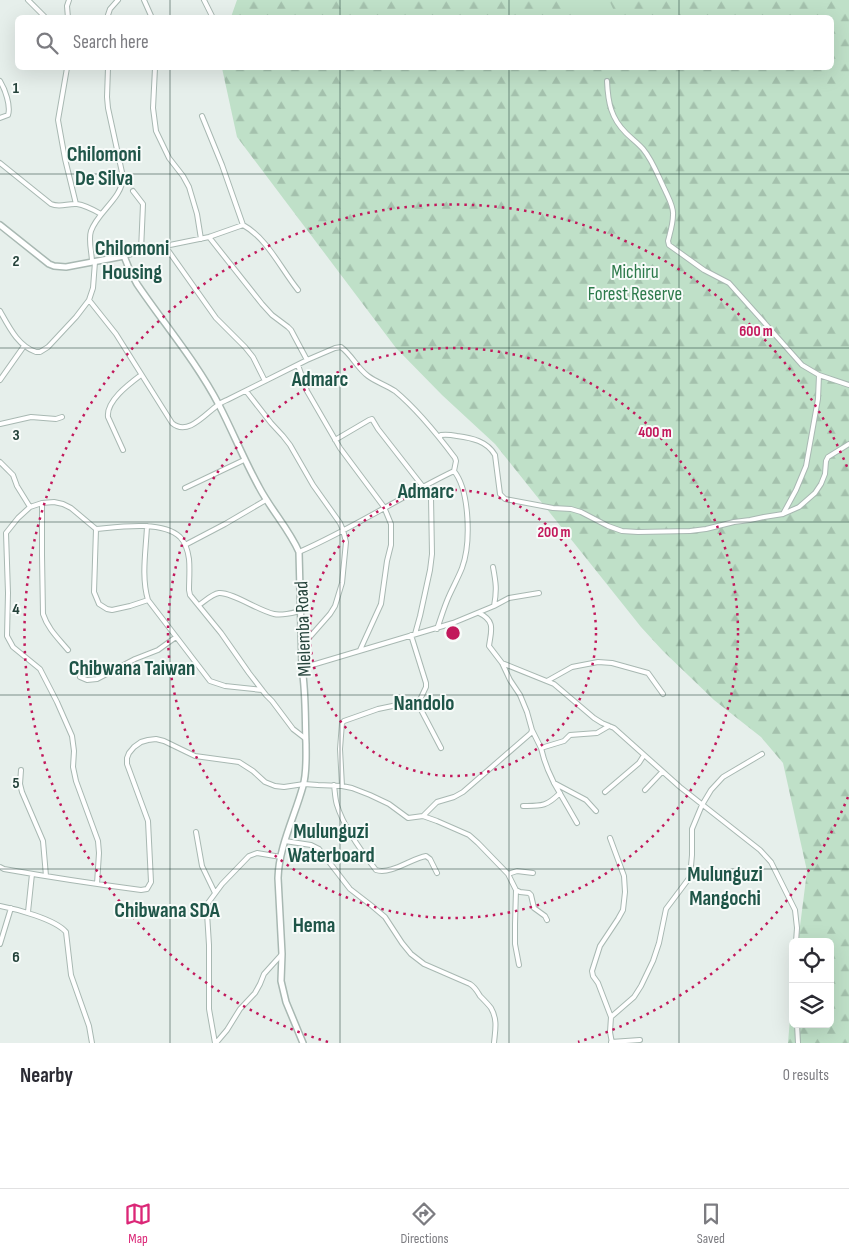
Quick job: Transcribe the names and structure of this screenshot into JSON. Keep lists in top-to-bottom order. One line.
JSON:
{"streets":{"street":["Mlelemba Road"]},"districts":["Chilomoni De Silva","Chilomoni Housing","Admarc","Admarc","Chibwana Taiwan","Nandolo","Mulunguzi Waterboard","Mulunguzi Mangochi","Chibwana SDA","Hema"],"parks":["Michiru Forest Reserve"],"page":{"search":"Search here","heading":["Nearby","0 results"],"nav":["Map","Directions","Saved"]},"grid":{"rows":["1","2","3","4","5","6"]},"rings":["600 m","400 m","200 m"]}
